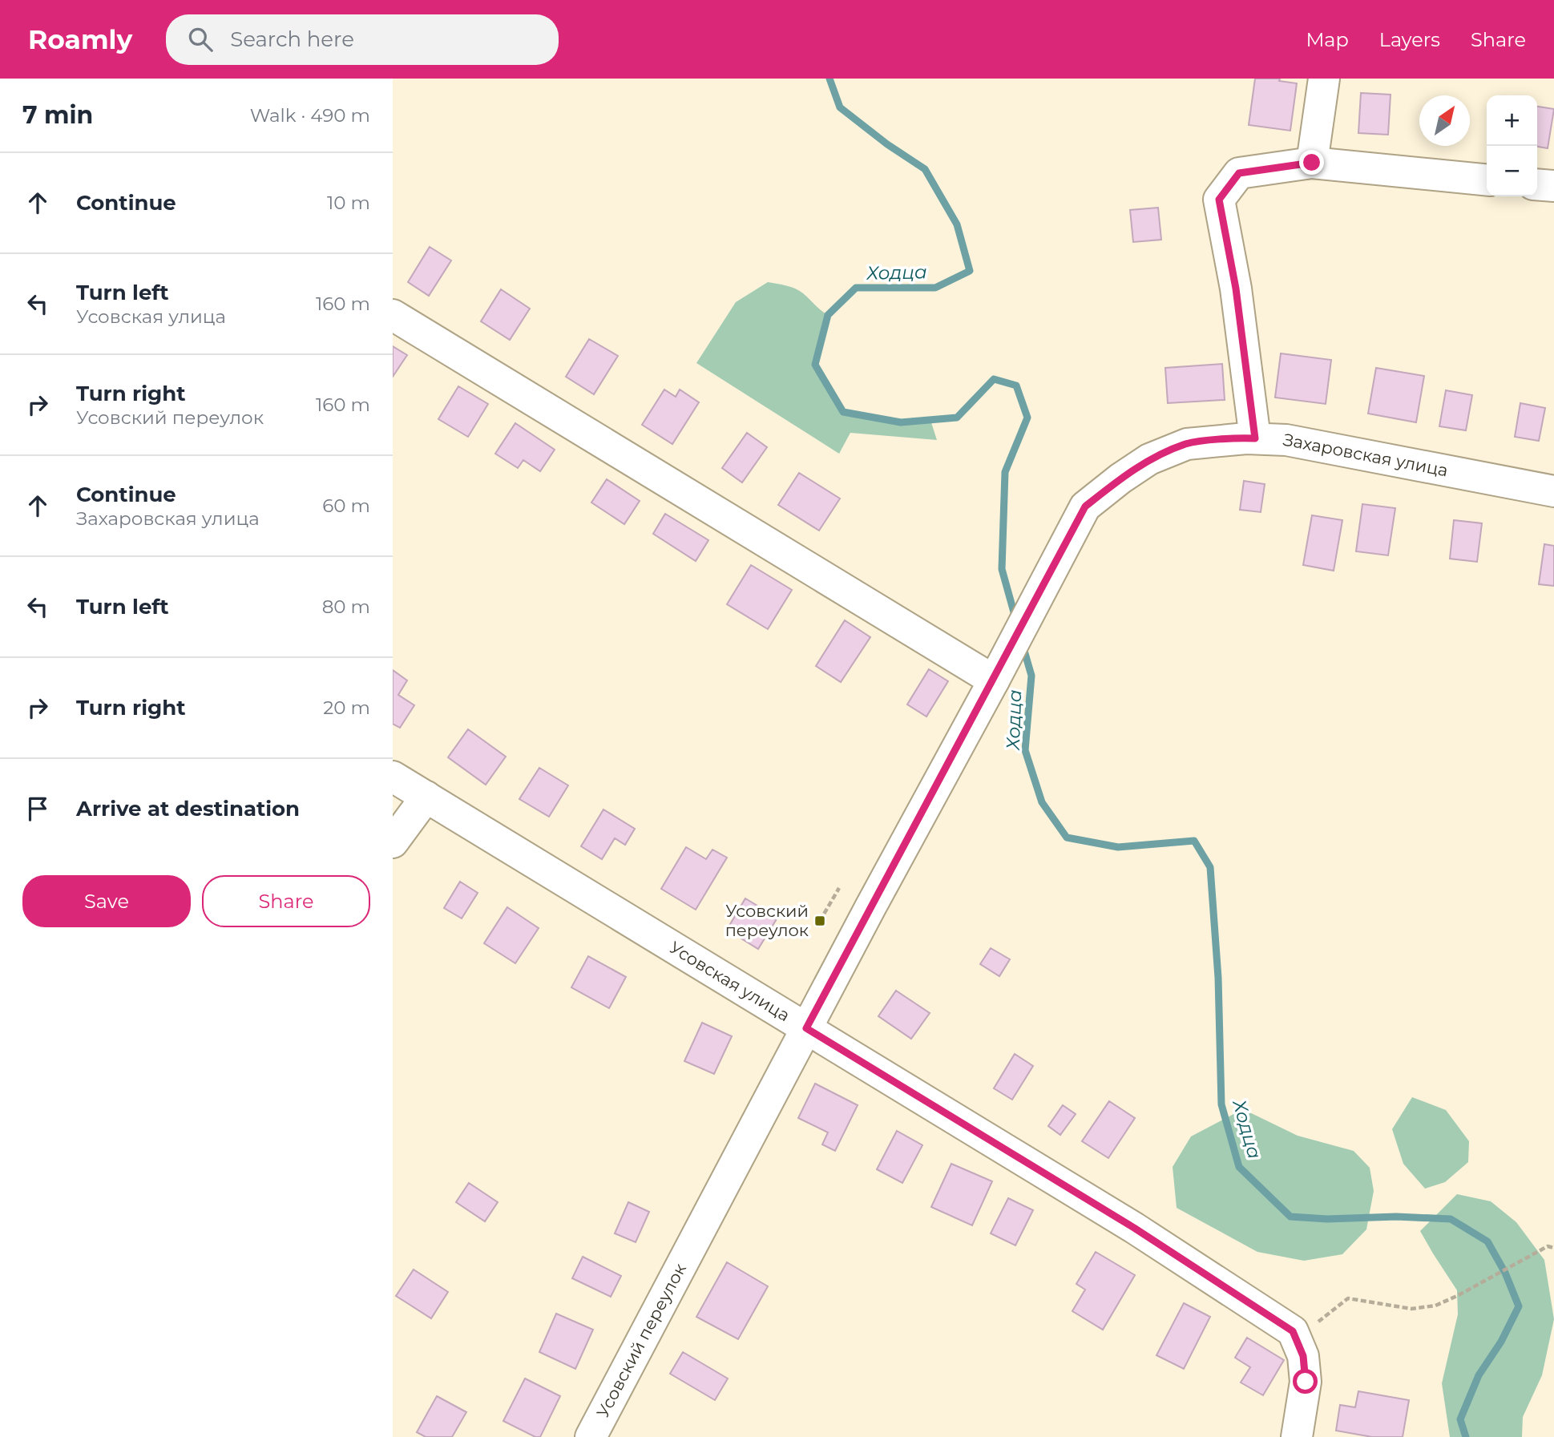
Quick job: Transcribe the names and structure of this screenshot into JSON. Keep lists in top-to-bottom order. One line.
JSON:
{"streets":{"street":["Захаровская улица","Усовская улица","Усовский переулок"]},"crossings":[["Захаровская улица","Усовский переулок"],["Усовская улица","Усовский переулок"]],"water":["Ходца"],"places":{"transit":["Усовский переулок"]},"north":"top right","page":{"header":"Roamly","search":"Search here","nav":["Map","Layers","Share"],"heading":["7 min","Walk · 490 m"],"map_buttons":["+","−"],"list":[["Continue","10 m"],["Turn left","Усовская улица","160 m"],["Turn right","Усовский переулок","160 m"],["Continue","Захаровская улица","60 m"],["Turn left","80 m"],["Turn right","20 m"],"Arrive at destination"],"buttons":["Save","Share"]}}
